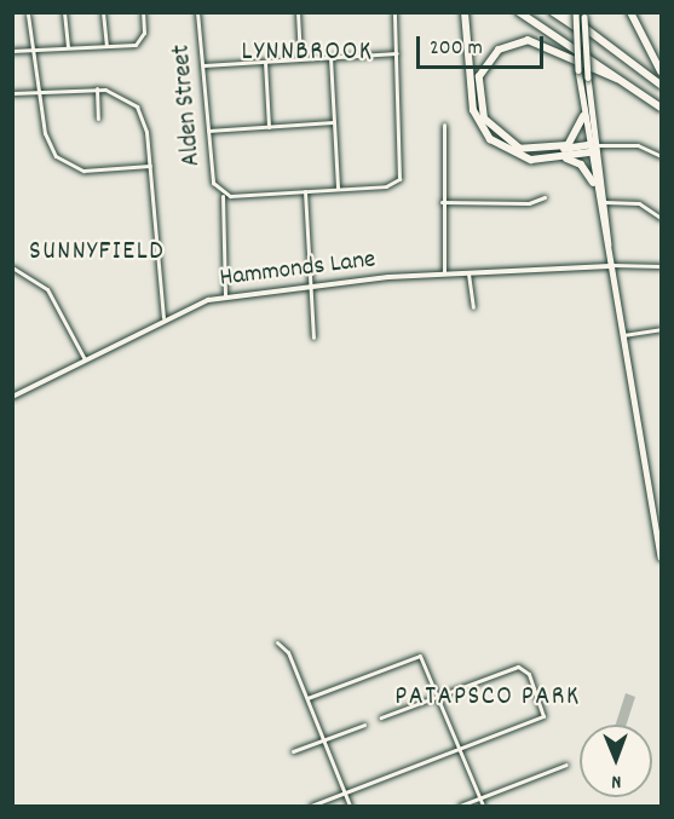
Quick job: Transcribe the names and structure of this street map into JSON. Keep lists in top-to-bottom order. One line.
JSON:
{"streets":{"street":["Alden Street","Hammonds Lane"]},"districts":["LYNNBROOK","SUNNYFIELD","PATAPSCO PARK"],"scale_bar":"200 m","north":"bottom"}
